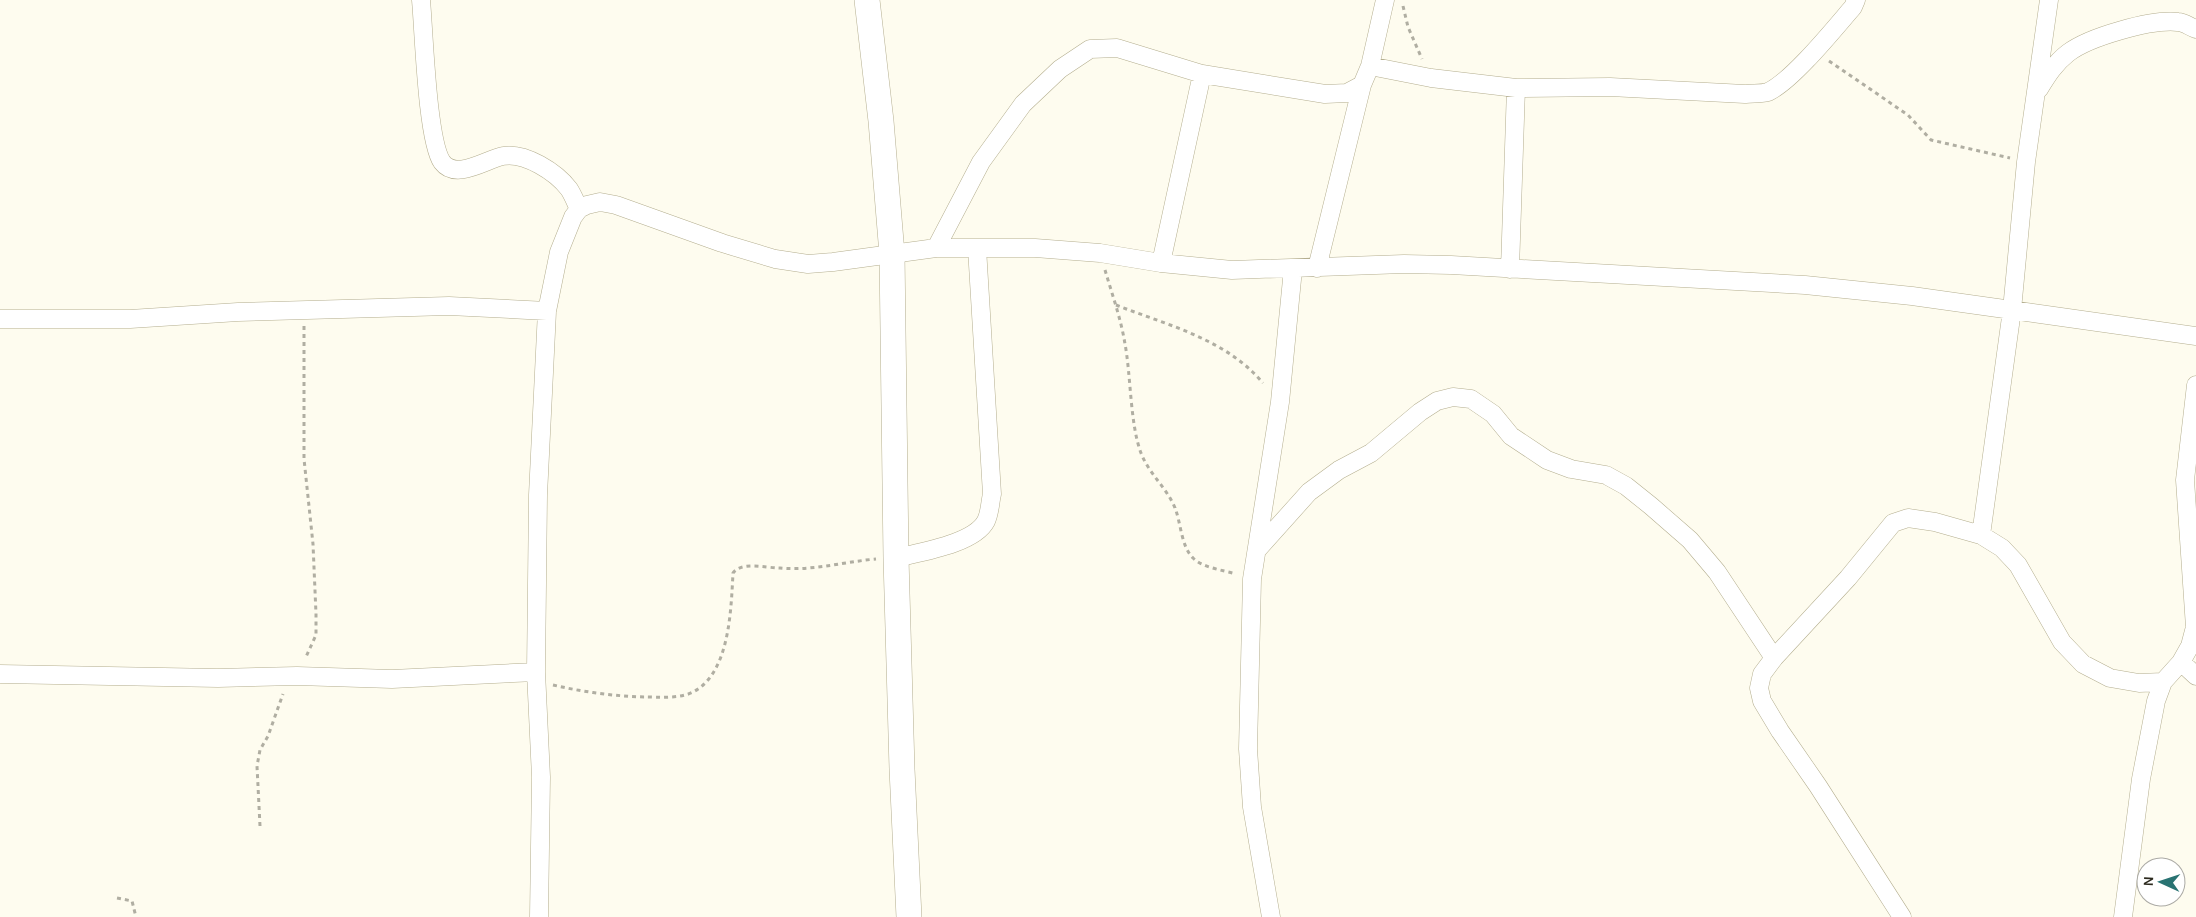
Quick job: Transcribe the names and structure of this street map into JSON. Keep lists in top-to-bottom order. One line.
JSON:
{"north":"left"}
